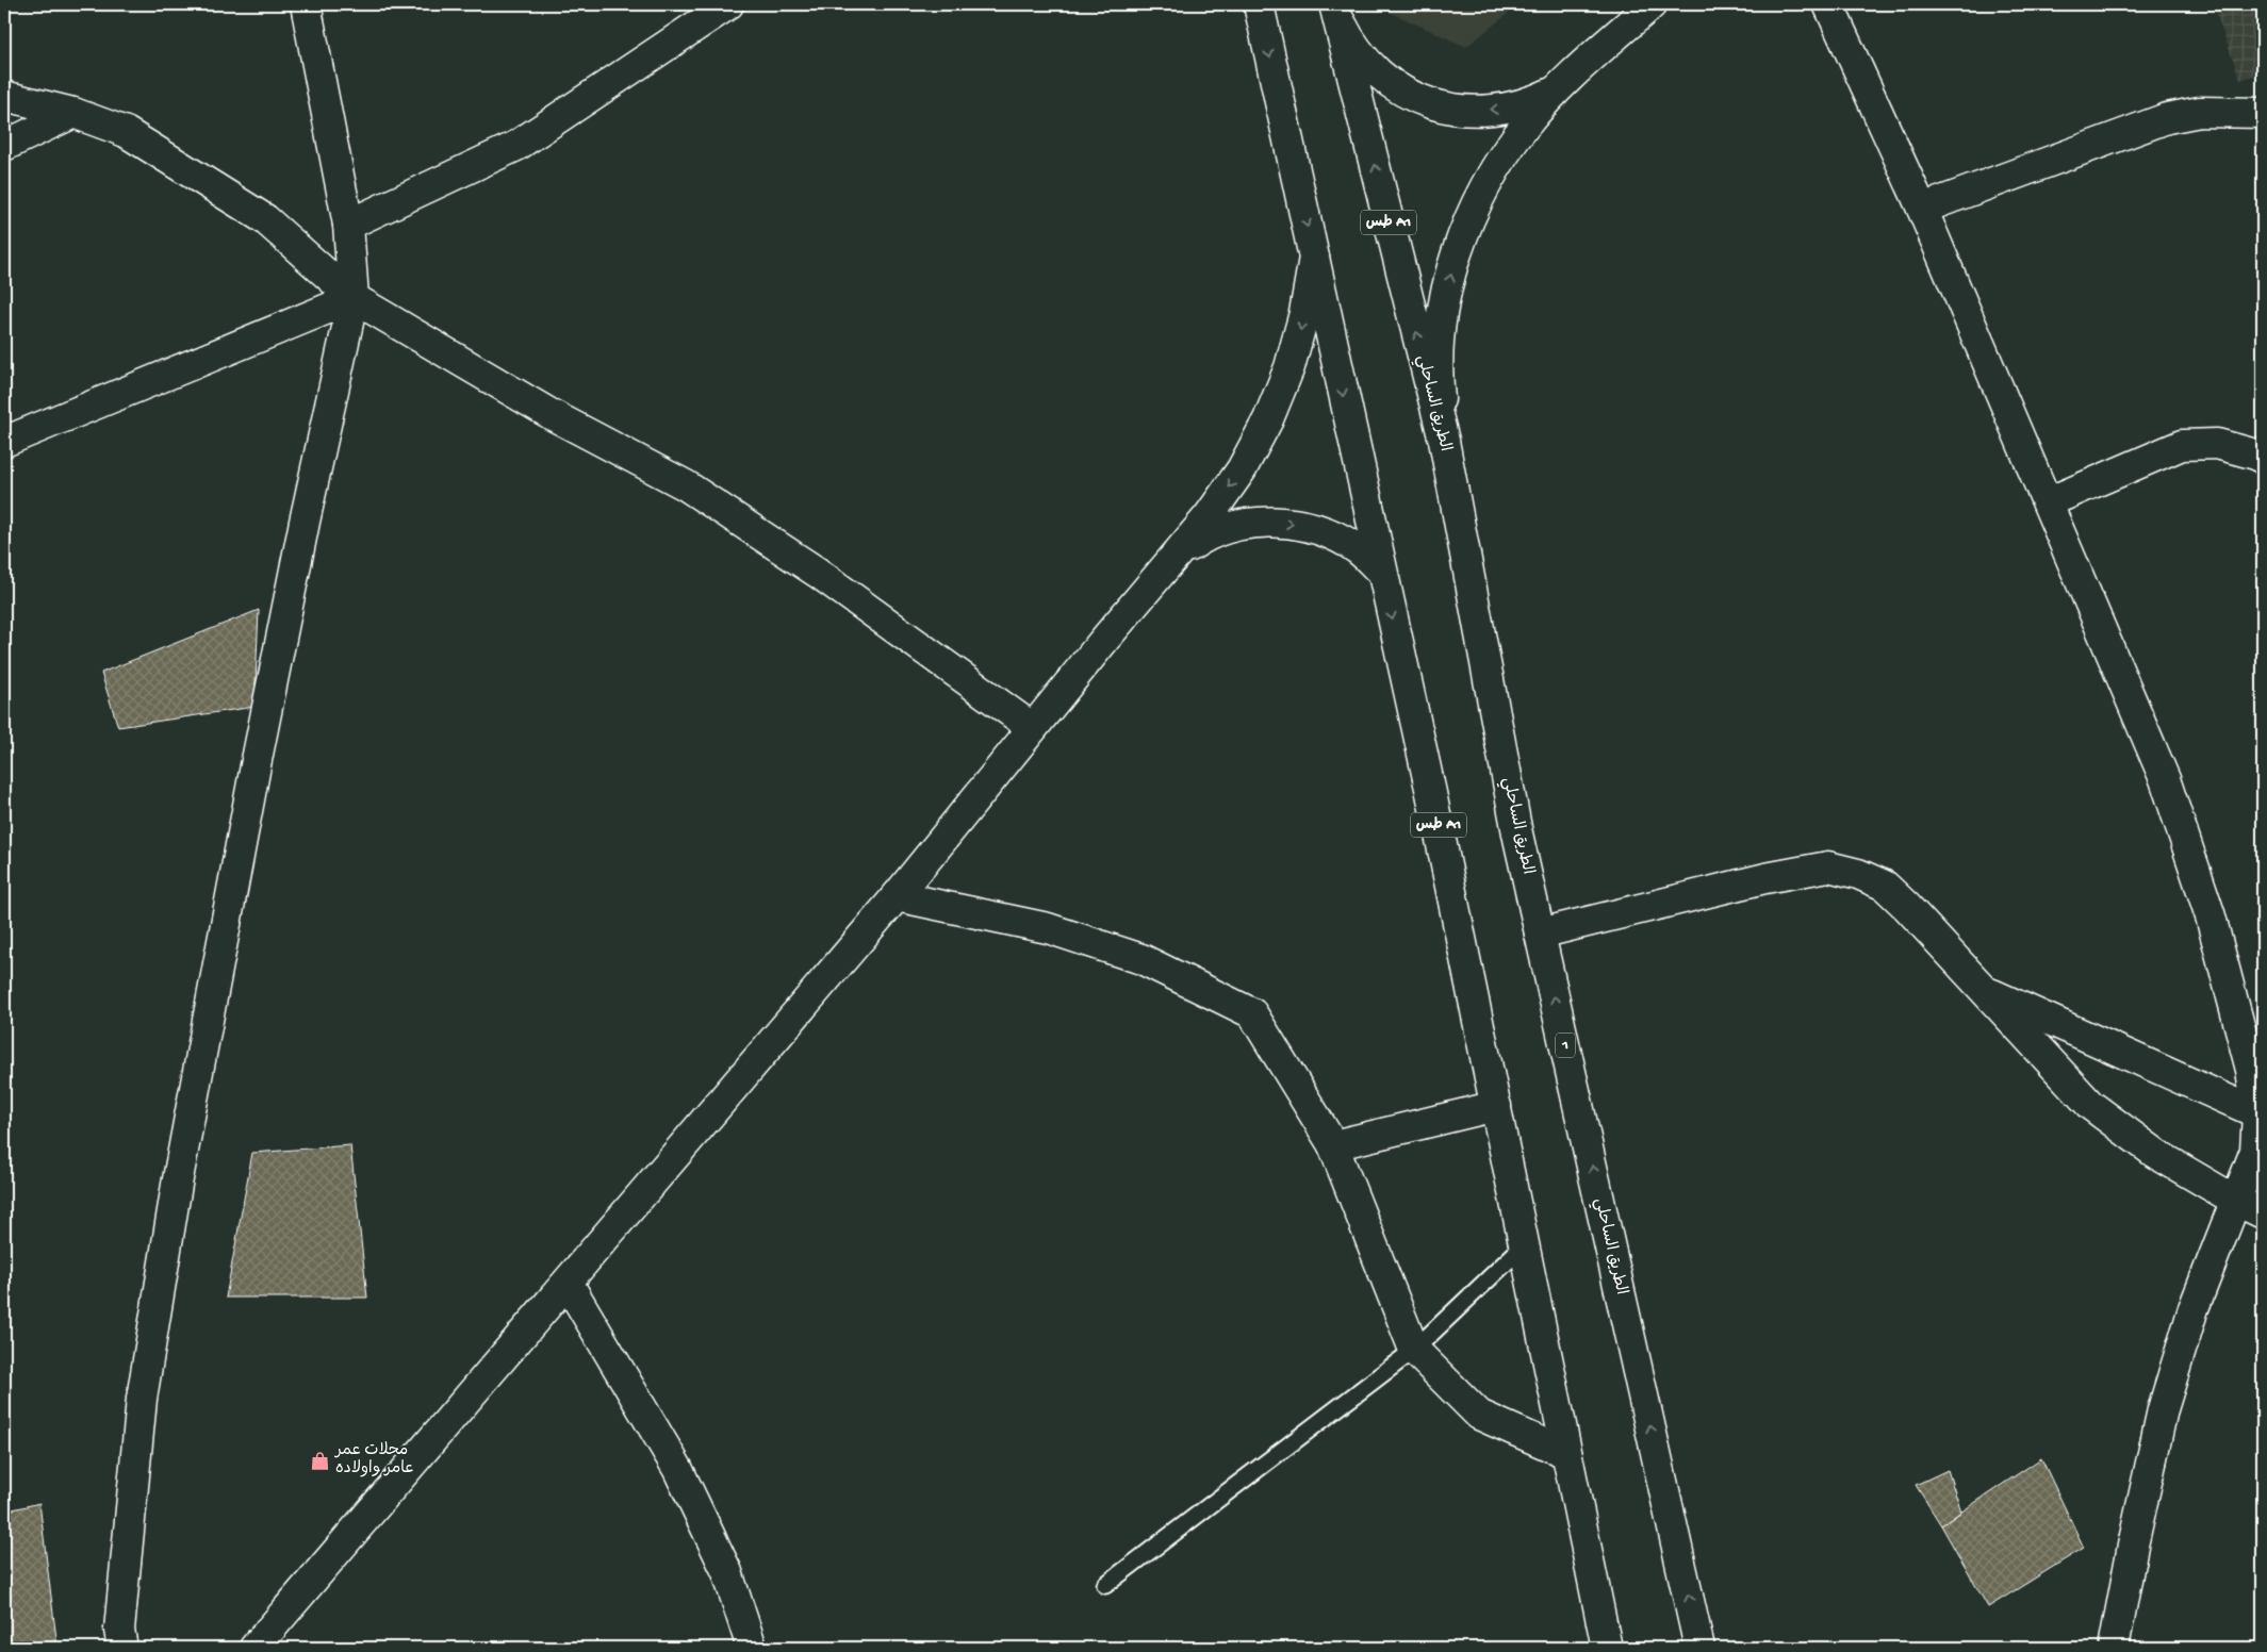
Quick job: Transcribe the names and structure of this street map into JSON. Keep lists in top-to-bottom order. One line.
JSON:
{"streets":{"main road":["طس A1","الطريق الساحلي","1"]},"places":{"shop":["محلات عمر عامر واولاده"]}}
